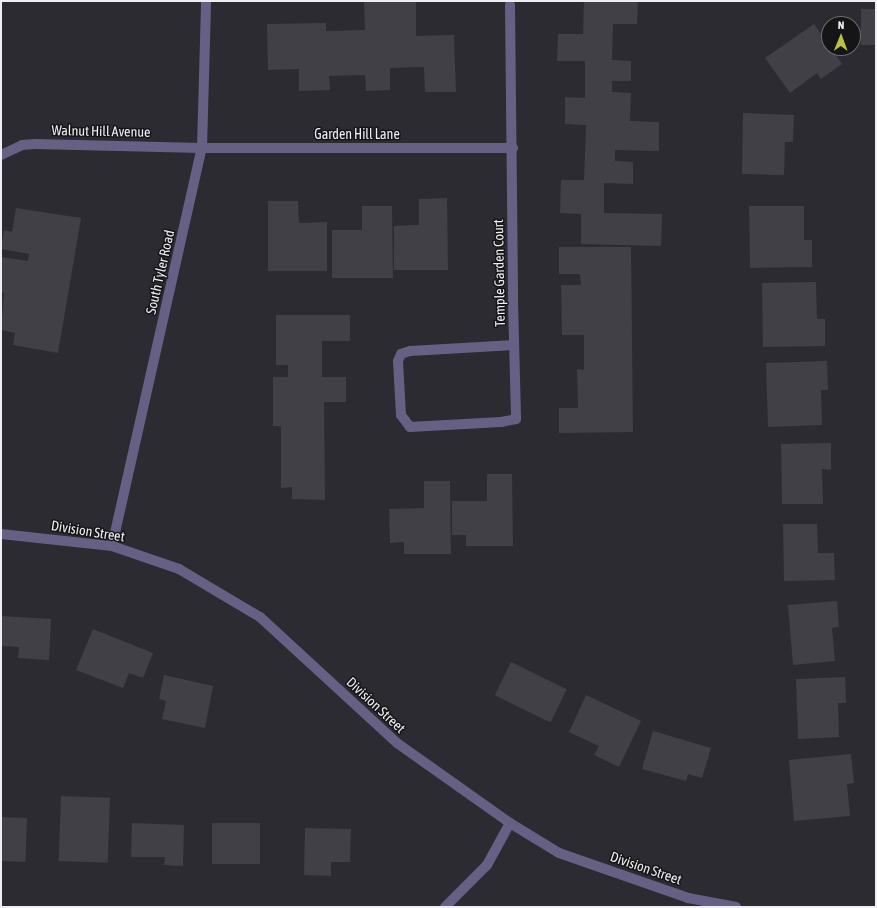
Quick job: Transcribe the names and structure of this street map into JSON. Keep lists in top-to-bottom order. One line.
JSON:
{"streets":{"street":["Walnut Hill Avenue","Garden Hill Lane","South Tyler Road","Temple Garden Court","Division Street"]},"crossings":[["Walnut Hill Avenue","Garden Hill Lane"],["Walnut Hill Avenue","South Tyler Road"],["Garden Hill Lane","South Tyler Road"],["Garden Hill Lane","Temple Garden Court"],["South Tyler Road","Division Street"]],"north":"top"}
